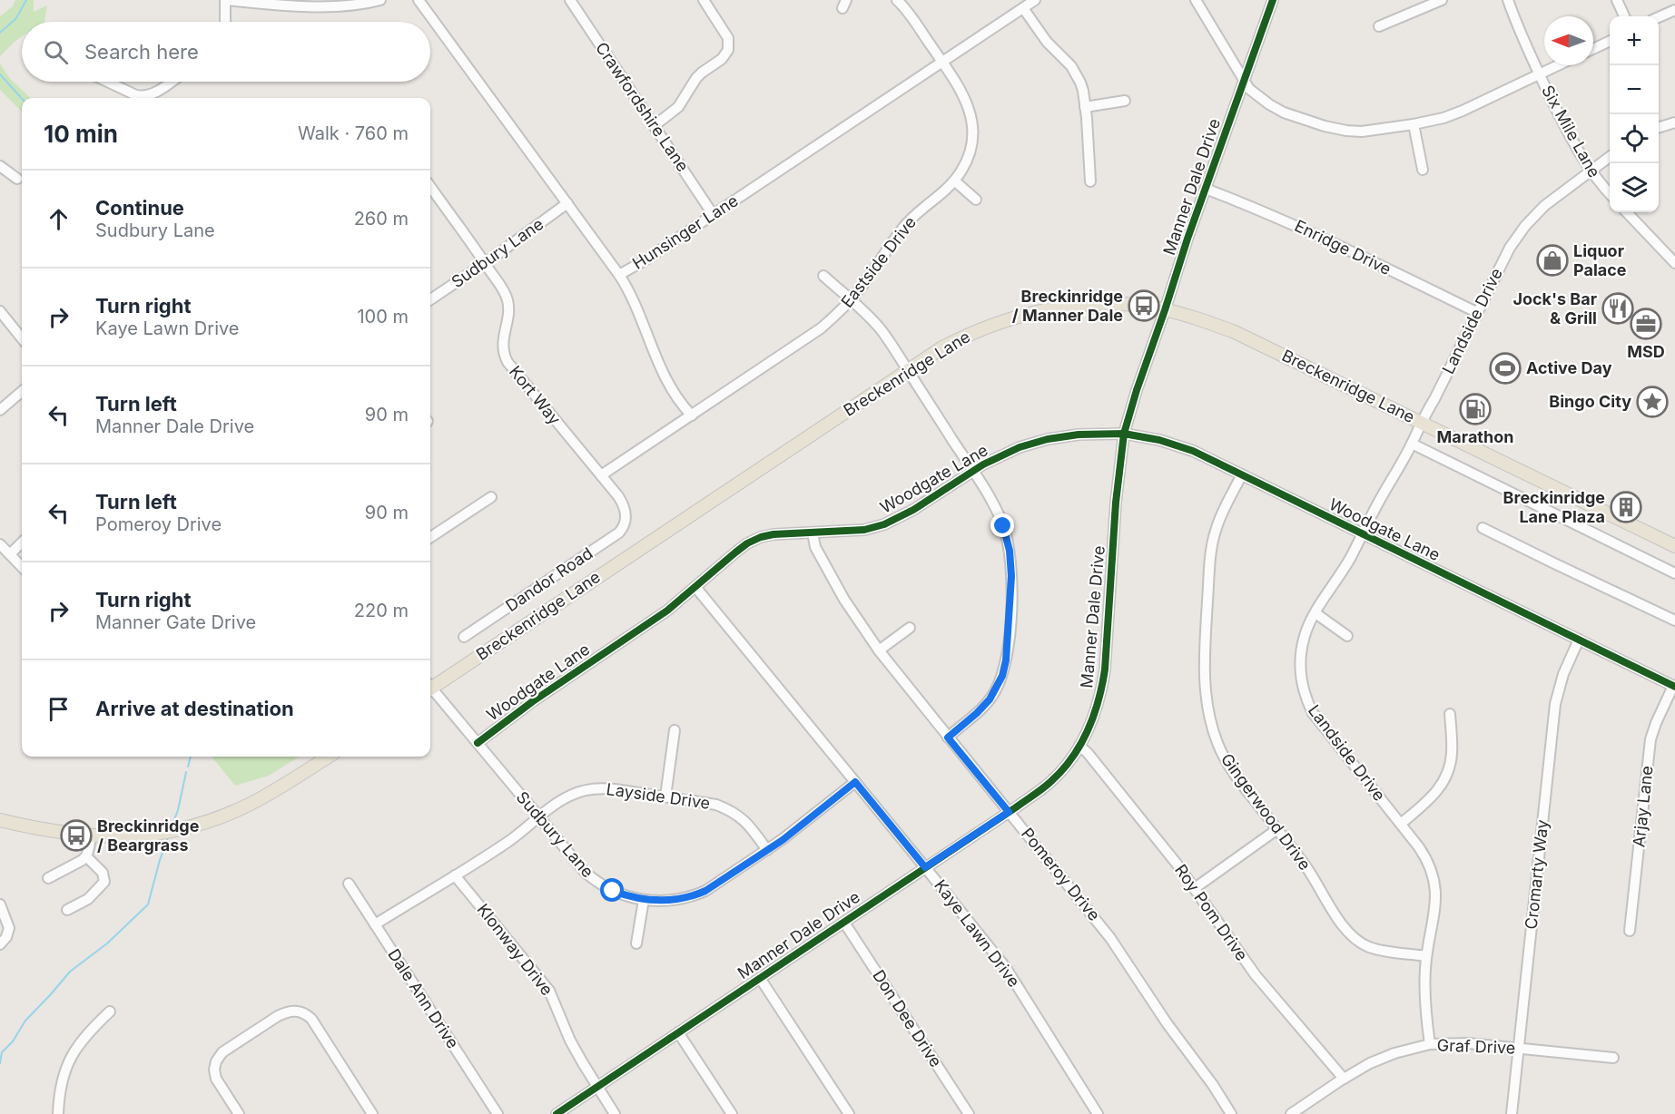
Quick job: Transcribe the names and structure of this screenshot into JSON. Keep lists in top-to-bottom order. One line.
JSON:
{"streets":{"main road":["Breckenridge Lane"],"street":["Crawfordshire Lane","Six Mile Lane","Manner Dale Drive","Hunsinger Lane","Enridge Drive","Sudbury Lane","Eastside Drive","Landside Drive","Kort Way","Woodgate Lane","Dandor Road","Layside Drive","Arjay Lane","Gingerwood Drive","Pomeroy Drive","Cromarty Way","Roy Pom Drive","Kaye Lawn Drive","Klonway Drive","Dale Ann Drive","Don Dee Drive","Graf Drive"]},"crossings":[["Crawfordshire Lane","Hunsinger Lane"],["Six Mile Lane","Landside Drive"],["Manner Dale Drive","Enridge Drive"],["Manner Dale Drive","Breckenridge Lane"],["Manner Dale Drive","Woodgate Lane"],["Manner Dale Drive","Pomeroy Drive"],["Manner Dale Drive","Roy Pom Drive"],["Manner Dale Drive","Kaye Lawn Drive"],["Manner Dale Drive","Klonway Drive"],["Manner Dale Drive","Don Dee Drive"],["Hunsinger Lane","Sudbury Lane"],["Hunsinger Lane","Eastside Drive"],["Enridge Drive","Landside Drive"],["Sudbury Lane","Kort Way"],["Sudbury Lane","Woodgate Lane"],["Sudbury Lane","Layside Drive"],["Sudbury Lane","Kaye Lawn Drive"],["Eastside Drive","Kort Way"],["Landside Drive","Breckenridge Lane"],["Landside Drive","Woodgate Lane"],["Landside Drive","Gingerwood Drive"],["Landside Drive","Graf Drive"],["Kort Way","Dandor Road"],["Woodgate Lane","Arjay Lane"],["Woodgate Lane","Gingerwood Drive"],["Woodgate Lane","Pomeroy Drive"],["Woodgate Lane","Cromarty Way"],["Woodgate Lane","Kaye Lawn Drive"],["Layside Drive","Klonway Drive"],["Layside Drive","Dale Ann Drive"],["Cromarty Way","Graf Drive"],["Roy Pom Drive","Graf Drive"]],"places":{"shop":["Liquor Palace"],"bus stop":["Breckinridge / Manner Dale","Breckinridge / Beargrass"],"restaurant":["Jock's Bar & Grill"],"office":["MSD"],"sports":["Active Day"],"place":["Bingo City"],"fuel station":["Marathon"],"building":["Breckinridge Lane Plaza"]},"north":"left","page":{"map_buttons":["+","−"],"search":"Search here","heading":["10 min","Walk · 760 m"],"list":[["Continue","Sudbury Lane","260 m"],["Turn right","Kaye Lawn Drive","100 m"],["Turn left","Manner Dale Drive","90 m"],["Turn left","Pomeroy Drive","90 m"],["Turn right","Manner Gate Drive","220 m"],"Arrive at destination"]}}
